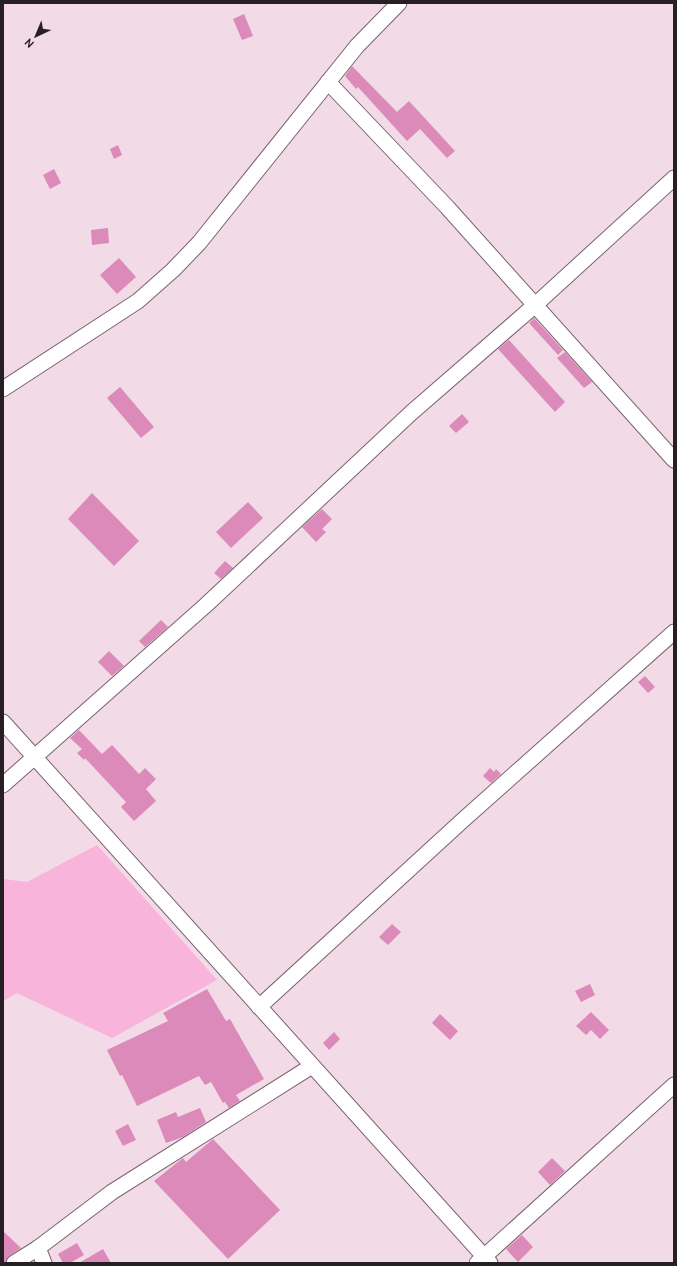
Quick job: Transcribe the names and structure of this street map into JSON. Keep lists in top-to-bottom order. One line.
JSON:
{"north":"bottom left"}
